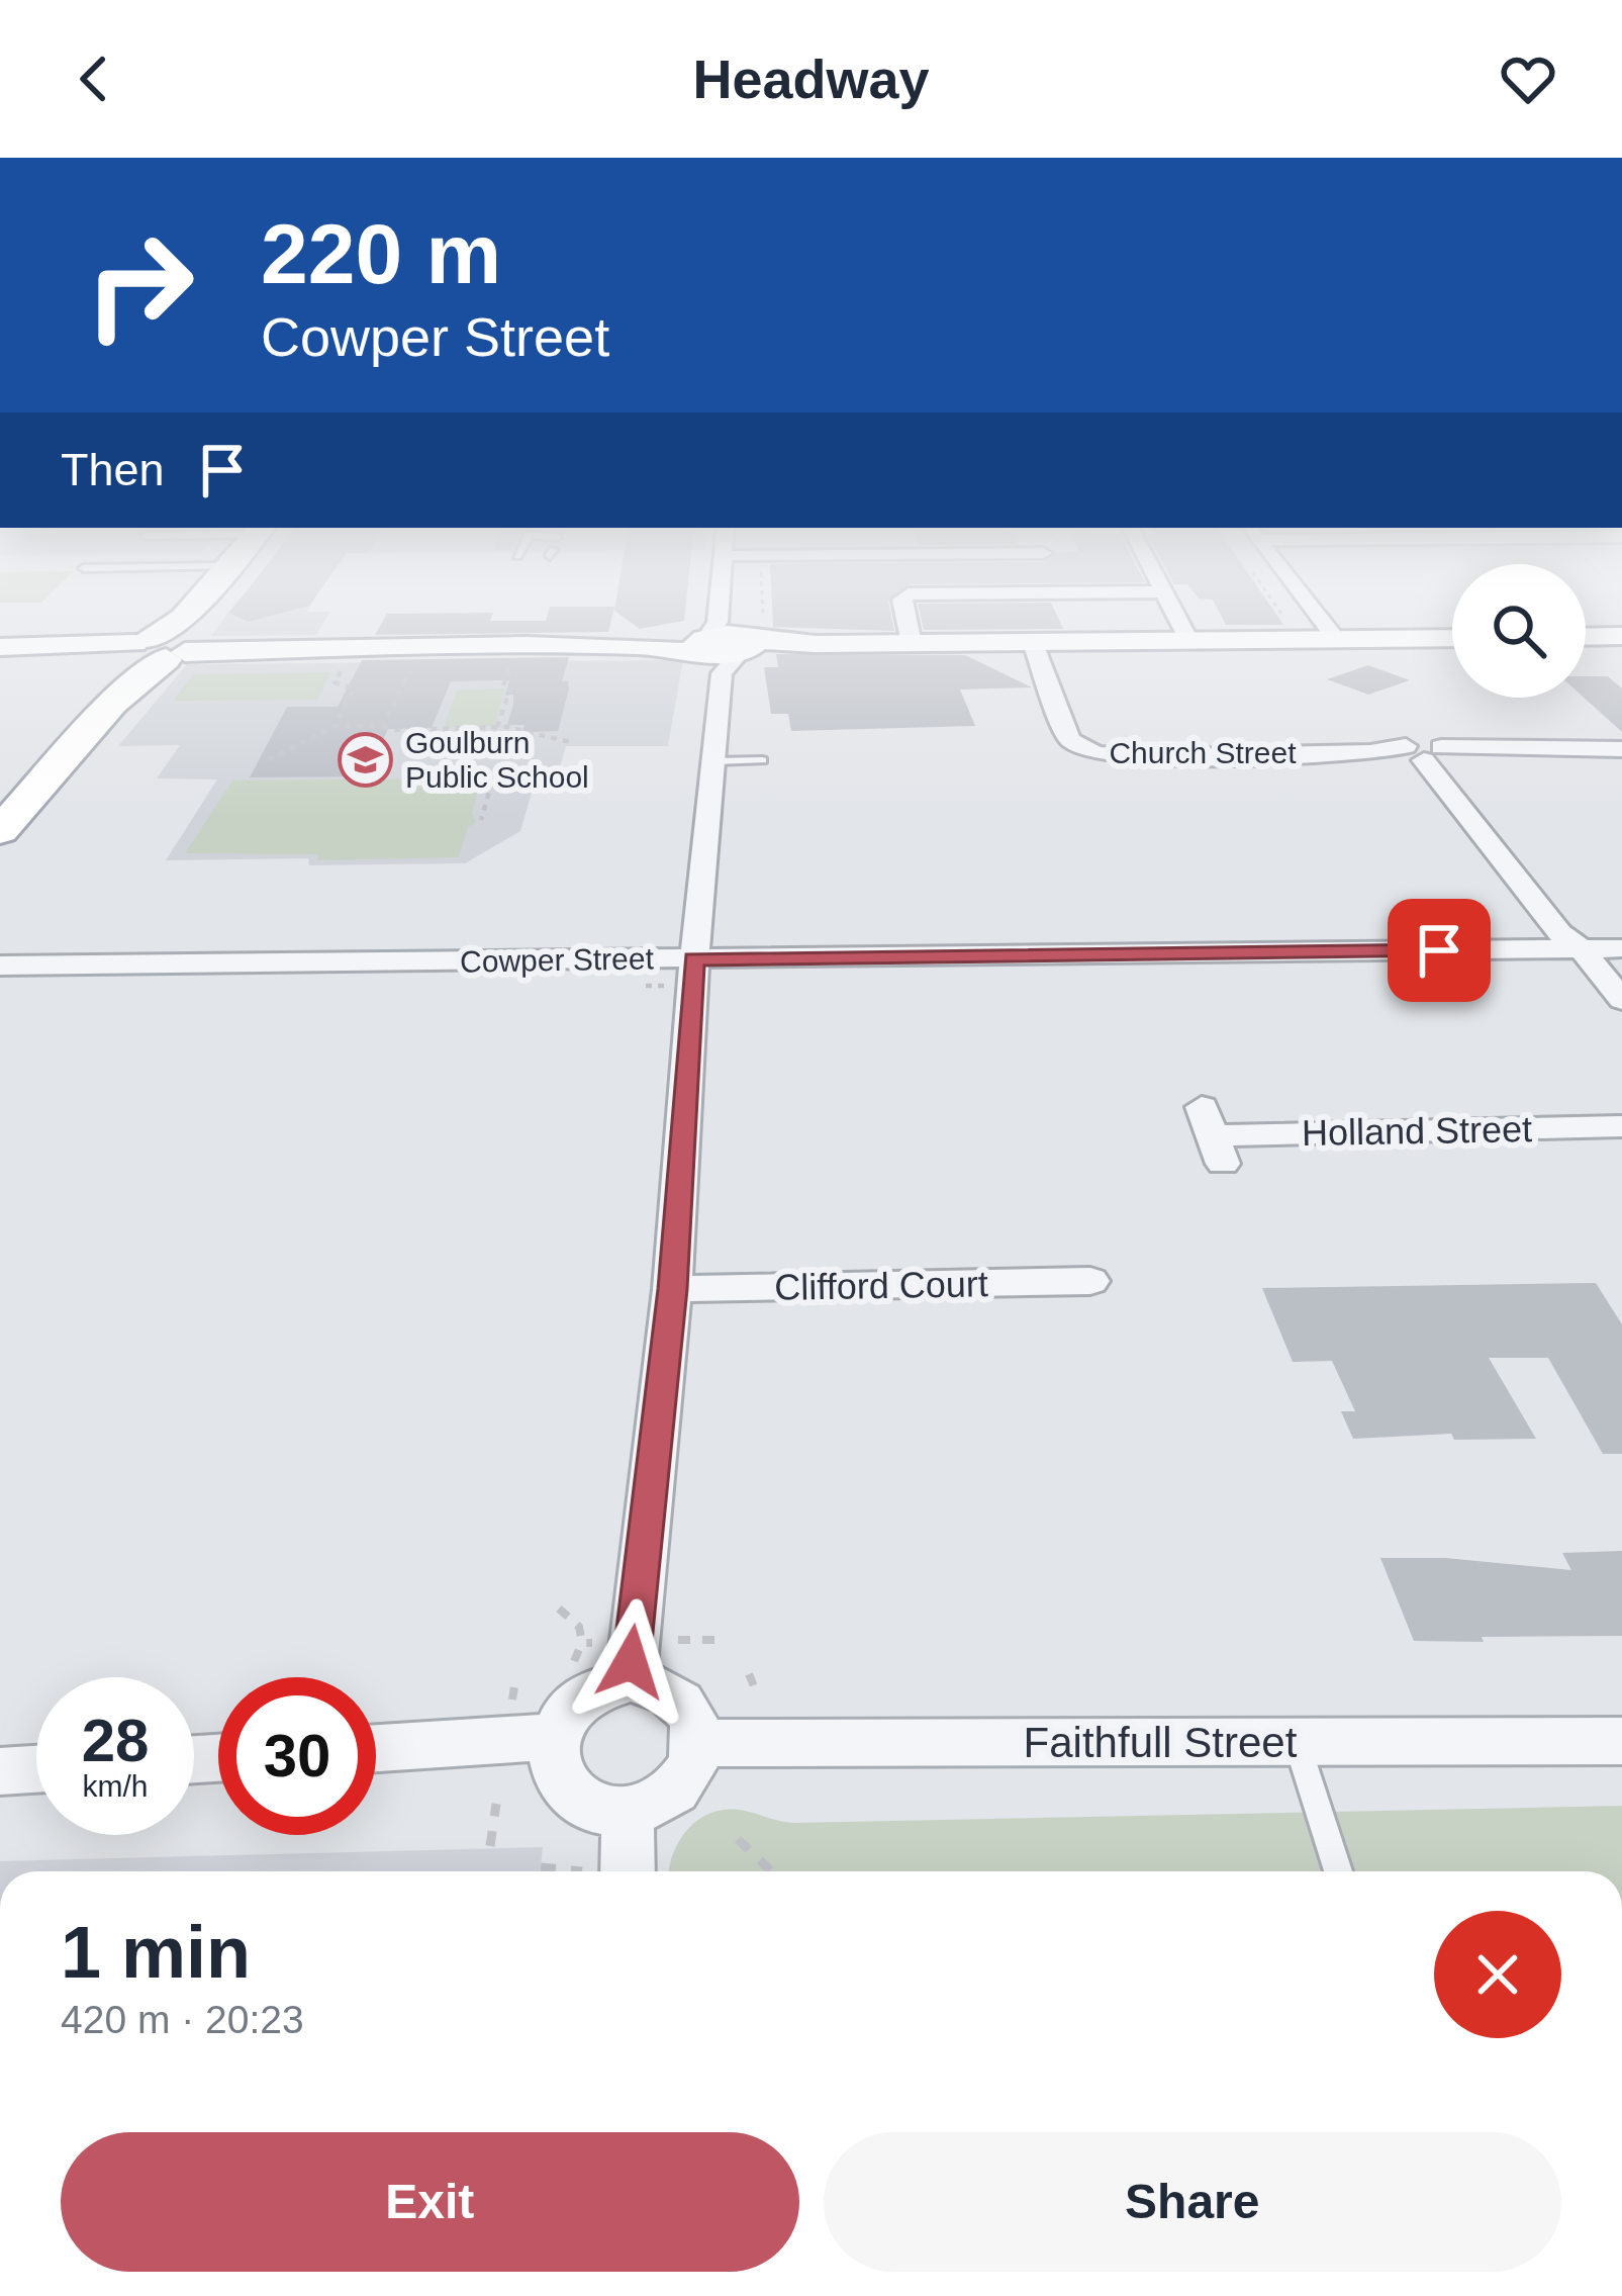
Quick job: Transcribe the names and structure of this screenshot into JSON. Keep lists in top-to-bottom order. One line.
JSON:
{"streets":{"street":["Church Street","Cowper Street","Holland Street","Clifford Court","Faithfull Street"]},"places":{"school or university":["Goulburn Public School"]},"page":{"header":"Headway","turn":["220 m","Cowper Street"],"then":"Then","speed":"28 km/h","limit":"30","heading":["1 min","420 m · 20:23"],"buttons":["Exit","Share"]}}
